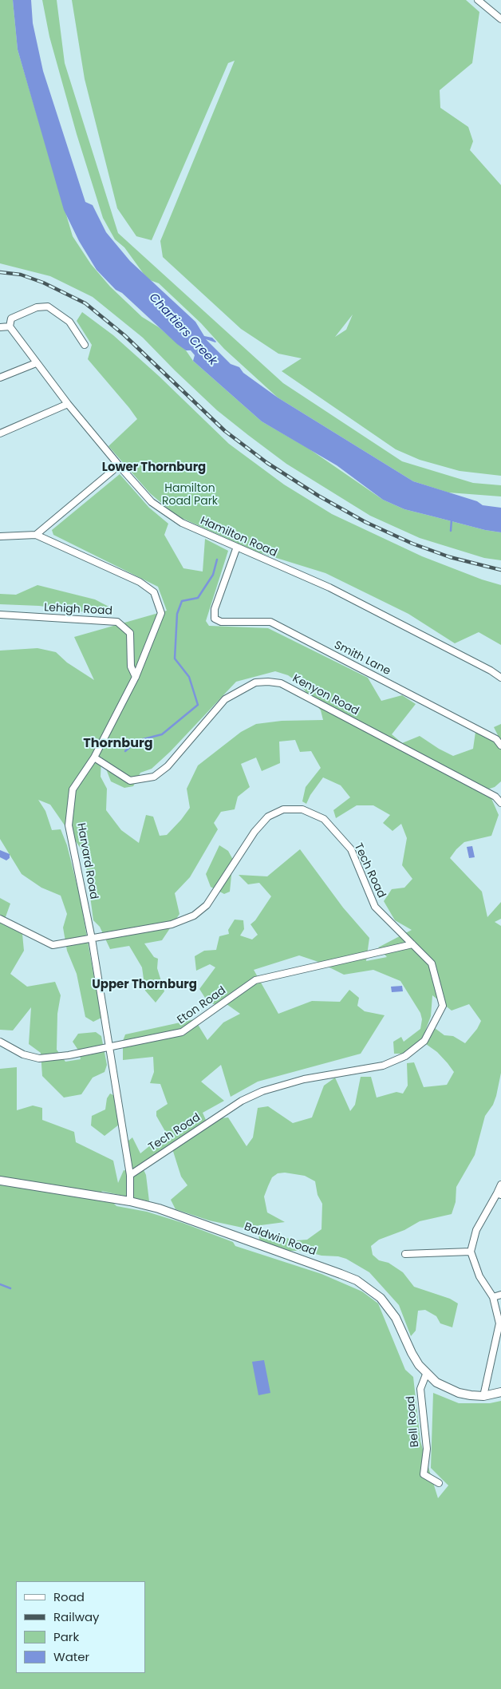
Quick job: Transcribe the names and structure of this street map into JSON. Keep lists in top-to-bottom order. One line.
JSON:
{"streets":{"street":["Hamilton Road","Lehigh Road","Smith Lane","Kenyon Road","Harvard Road","Tech Road","Eton Road","Baldwin Road","Bell Road"]},"crossings":[["Hamilton Road","Smith Lane"],["Lehigh Road","Harvard Road"],["Kenyon Road","Harvard Road"],["Harvard Road","Tech Road"],["Harvard Road","Eton Road"],["Harvard Road","Baldwin Road"],["Tech Road","Eton Road"],["Baldwin Road","Bell Road"]],"districts":["Lower Thornburg","Thornburg","Upper Thornburg"],"water":["Chartiers Creek"],"parks":["Hamilton Road Park"],"legend":["Road","Railway","Park","Water"]}
